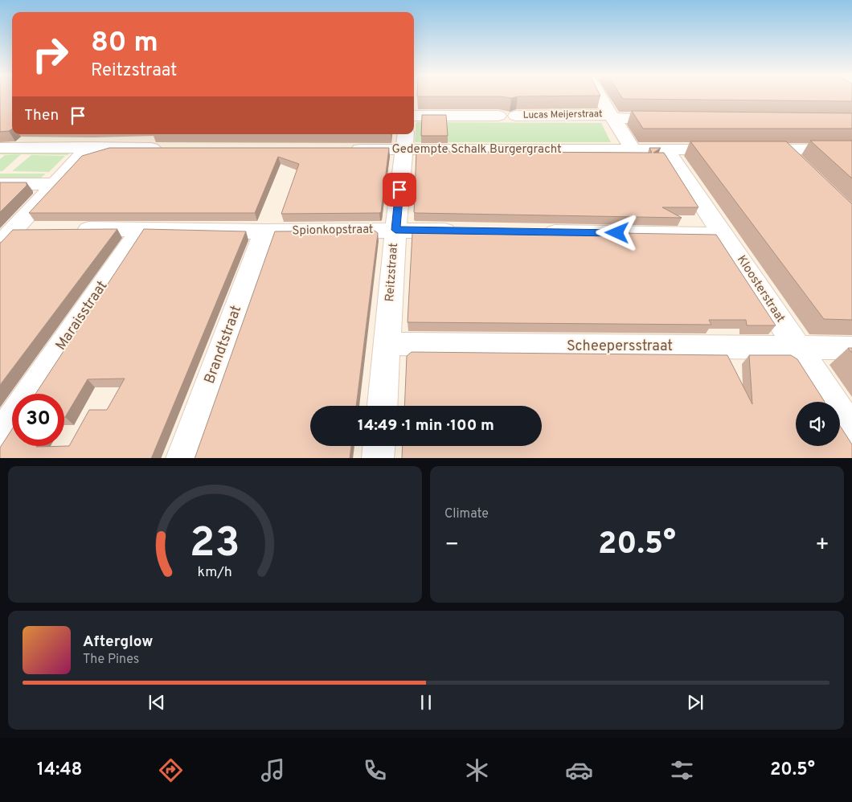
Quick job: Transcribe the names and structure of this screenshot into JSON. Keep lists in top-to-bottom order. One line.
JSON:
{"streets":{"street":["Lucas Meijerstraat","Gedempte Schalk Burgergracht","Spionkopstraat","Reitzstraat","Kloosterstraat","Maraisstraat","Brandtstraat","Scheepersstraat"]},"crossings":[["Gedempte Schalk Burgergracht","Reitzstraat"],["Gedempte Schalk Burgergracht","Kloosterstraat"],["Spionkopstraat","Reitzstraat"],["Spionkopstraat","Maraisstraat"],["Spionkopstraat","Brandtstraat"],["Reitzstraat","Scheepersstraat"],["Kloosterstraat","Scheepersstraat"]],"page":{"turn":["80 m","Reitzstraat"],"then":"Then","limit":"30","trip":"14:49 · 1 min · 100 m","tile":"Climate","heat":["−","20.5°","+"],"song":["Afterglow","The Pines"],"tabs":["14:48","20.5°"],"gauge":["23","km/h"]}}
